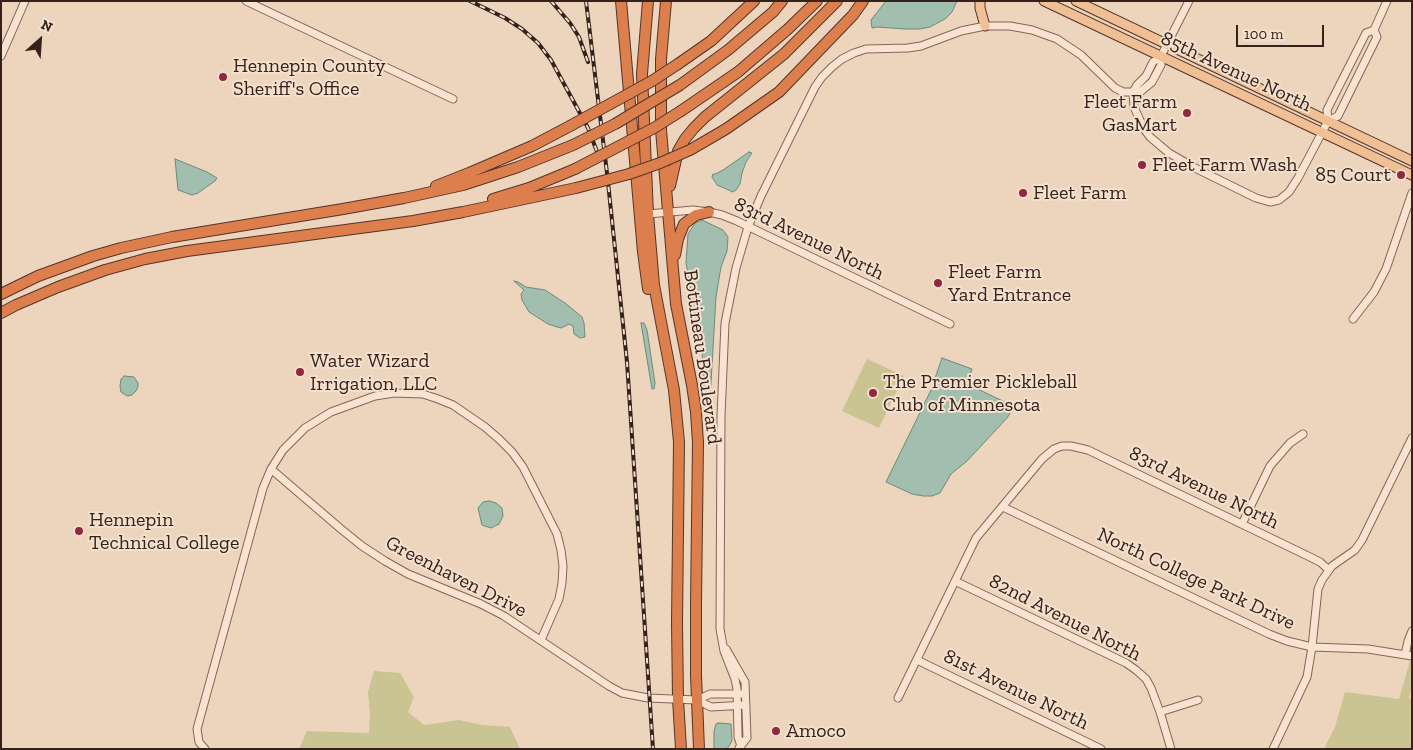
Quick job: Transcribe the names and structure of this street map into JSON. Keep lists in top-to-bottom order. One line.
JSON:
{"streets":{"highway":["Bottineau Boulevard"],"main road":["85th Avenue North"],"street":["83rd Avenue North","Greenhaven Drive","North College Park Drive","82nd Avenue North","81st Avenue North"]},"crossings":[["83rd Avenue North","Bottineau Boulevard"],["83rd Avenue North","North College Park Drive"],["Bottineau Boulevard","Greenhaven Drive"]],"places":["Hennepin County Sheriff's Office","Fleet Farm GasMart","Fleet Farm Wash","85 Court","Fleet Farm","Fleet Farm Yard Entrance","Water Wizard Irrigation, LLC","The Premier Pickleball Club of Minnesota","Hennepin Technical College","Amoco"],"scale_bar":"100 m","north":"top right"}
